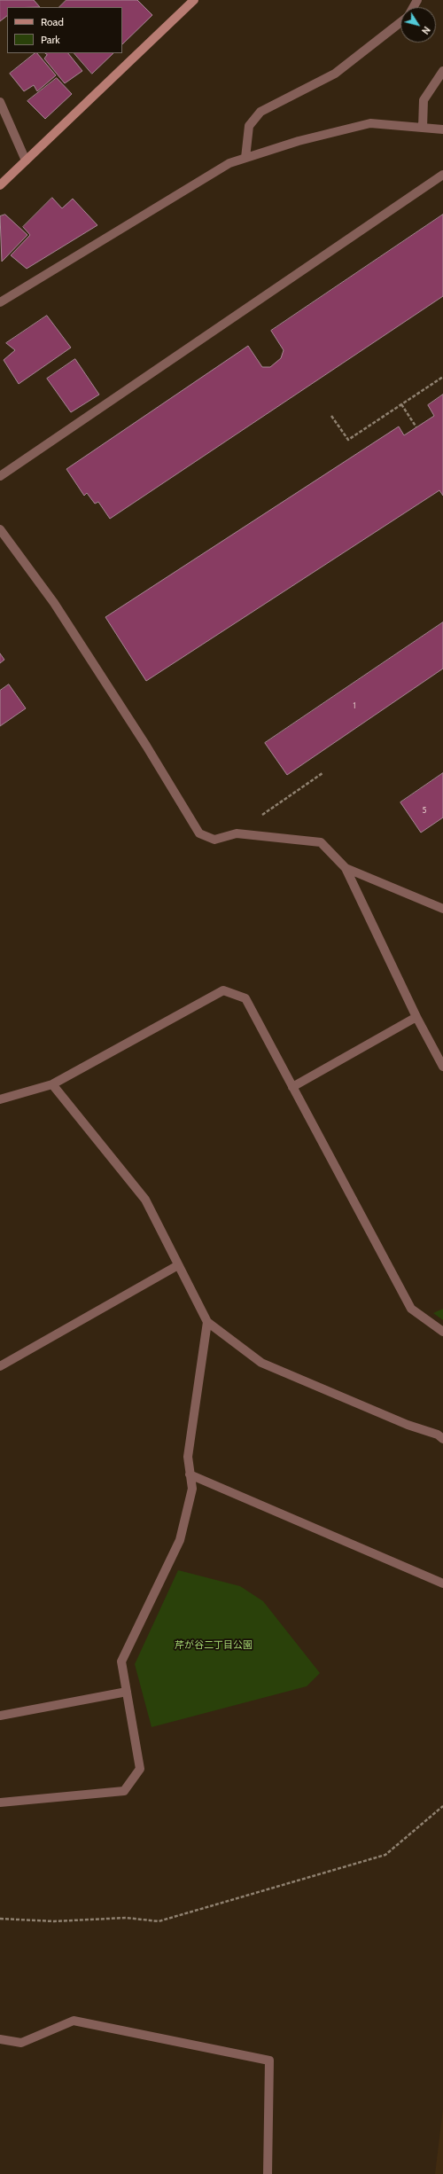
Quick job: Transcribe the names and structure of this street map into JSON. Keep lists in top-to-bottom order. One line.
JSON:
{"parks":["芹が谷二丁目公園"],"house_numbers":["1","5"],"legend":["Road","Park"],"north":"bottom right"}
